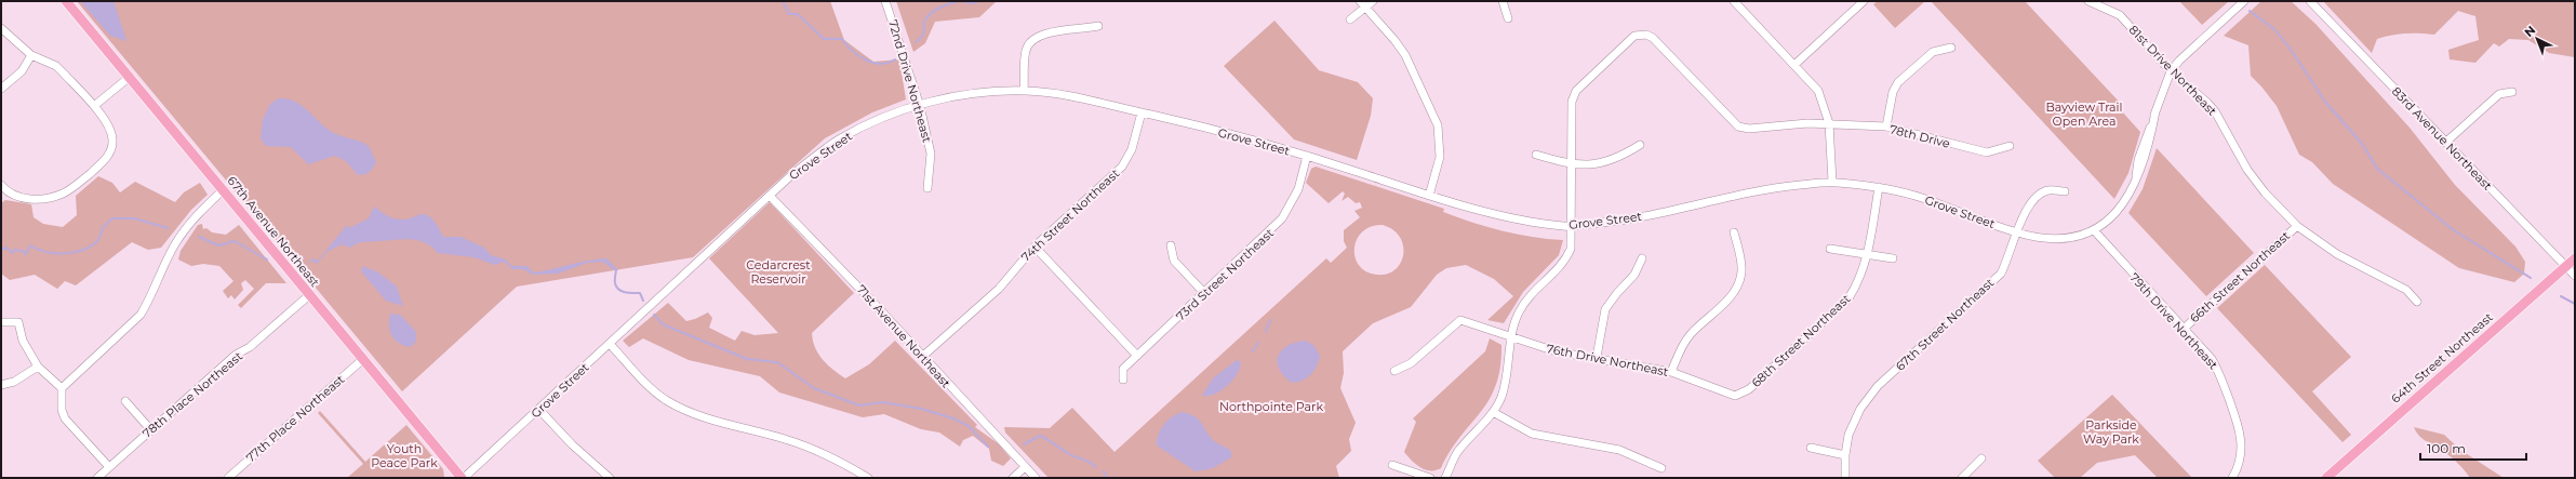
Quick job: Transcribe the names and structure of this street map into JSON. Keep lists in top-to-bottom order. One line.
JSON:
{"streets":{"main road":["67th Avenue Northeast","64th Street Northeast"],"street":["81st Drive Northeast","72nd Drive Northeast","78th Drive","83rd Avenue Northeast","Grove Street","74th Street Northeast","73rd Street Northeast","66th Street Northeast","79th Drive Northeast","67th Street Northeast","71st Avenue Northeast","68th Street Northeast","76th Drive Northeast","78th Place Northeast","77th Place Northeast"]},"crossings":[["81st Drive Northeast","Grove Street"],["81st Drive Northeast","66th Street Northeast"],["72nd Drive Northeast","Grove Street"],["83rd Avenue Northeast","64th Street Northeast"],["Grove Street","74th Street Northeast"],["Grove Street","67th Avenue Northeast"],["Grove Street","73rd Street Northeast"],["Grove Street","79th Drive Northeast"],["Grove Street","67th Street Northeast"],["Grove Street","71st Avenue Northeast"],["Grove Street","68th Street Northeast"],["74th Street Northeast","71st Avenue Northeast"],["67th Avenue Northeast","78th Place Northeast"],["67th Avenue Northeast","77th Place Northeast"],["66th Street Northeast","79th Drive Northeast"],["68th Street Northeast","76th Drive Northeast"]],"parks":["Bayview Trail Open Area","Cedarcrest Reservoir","Northpointe Park","Parkside Way Park","Youth Peace Park"],"scale_bar":"100 m","north":"top left"}
